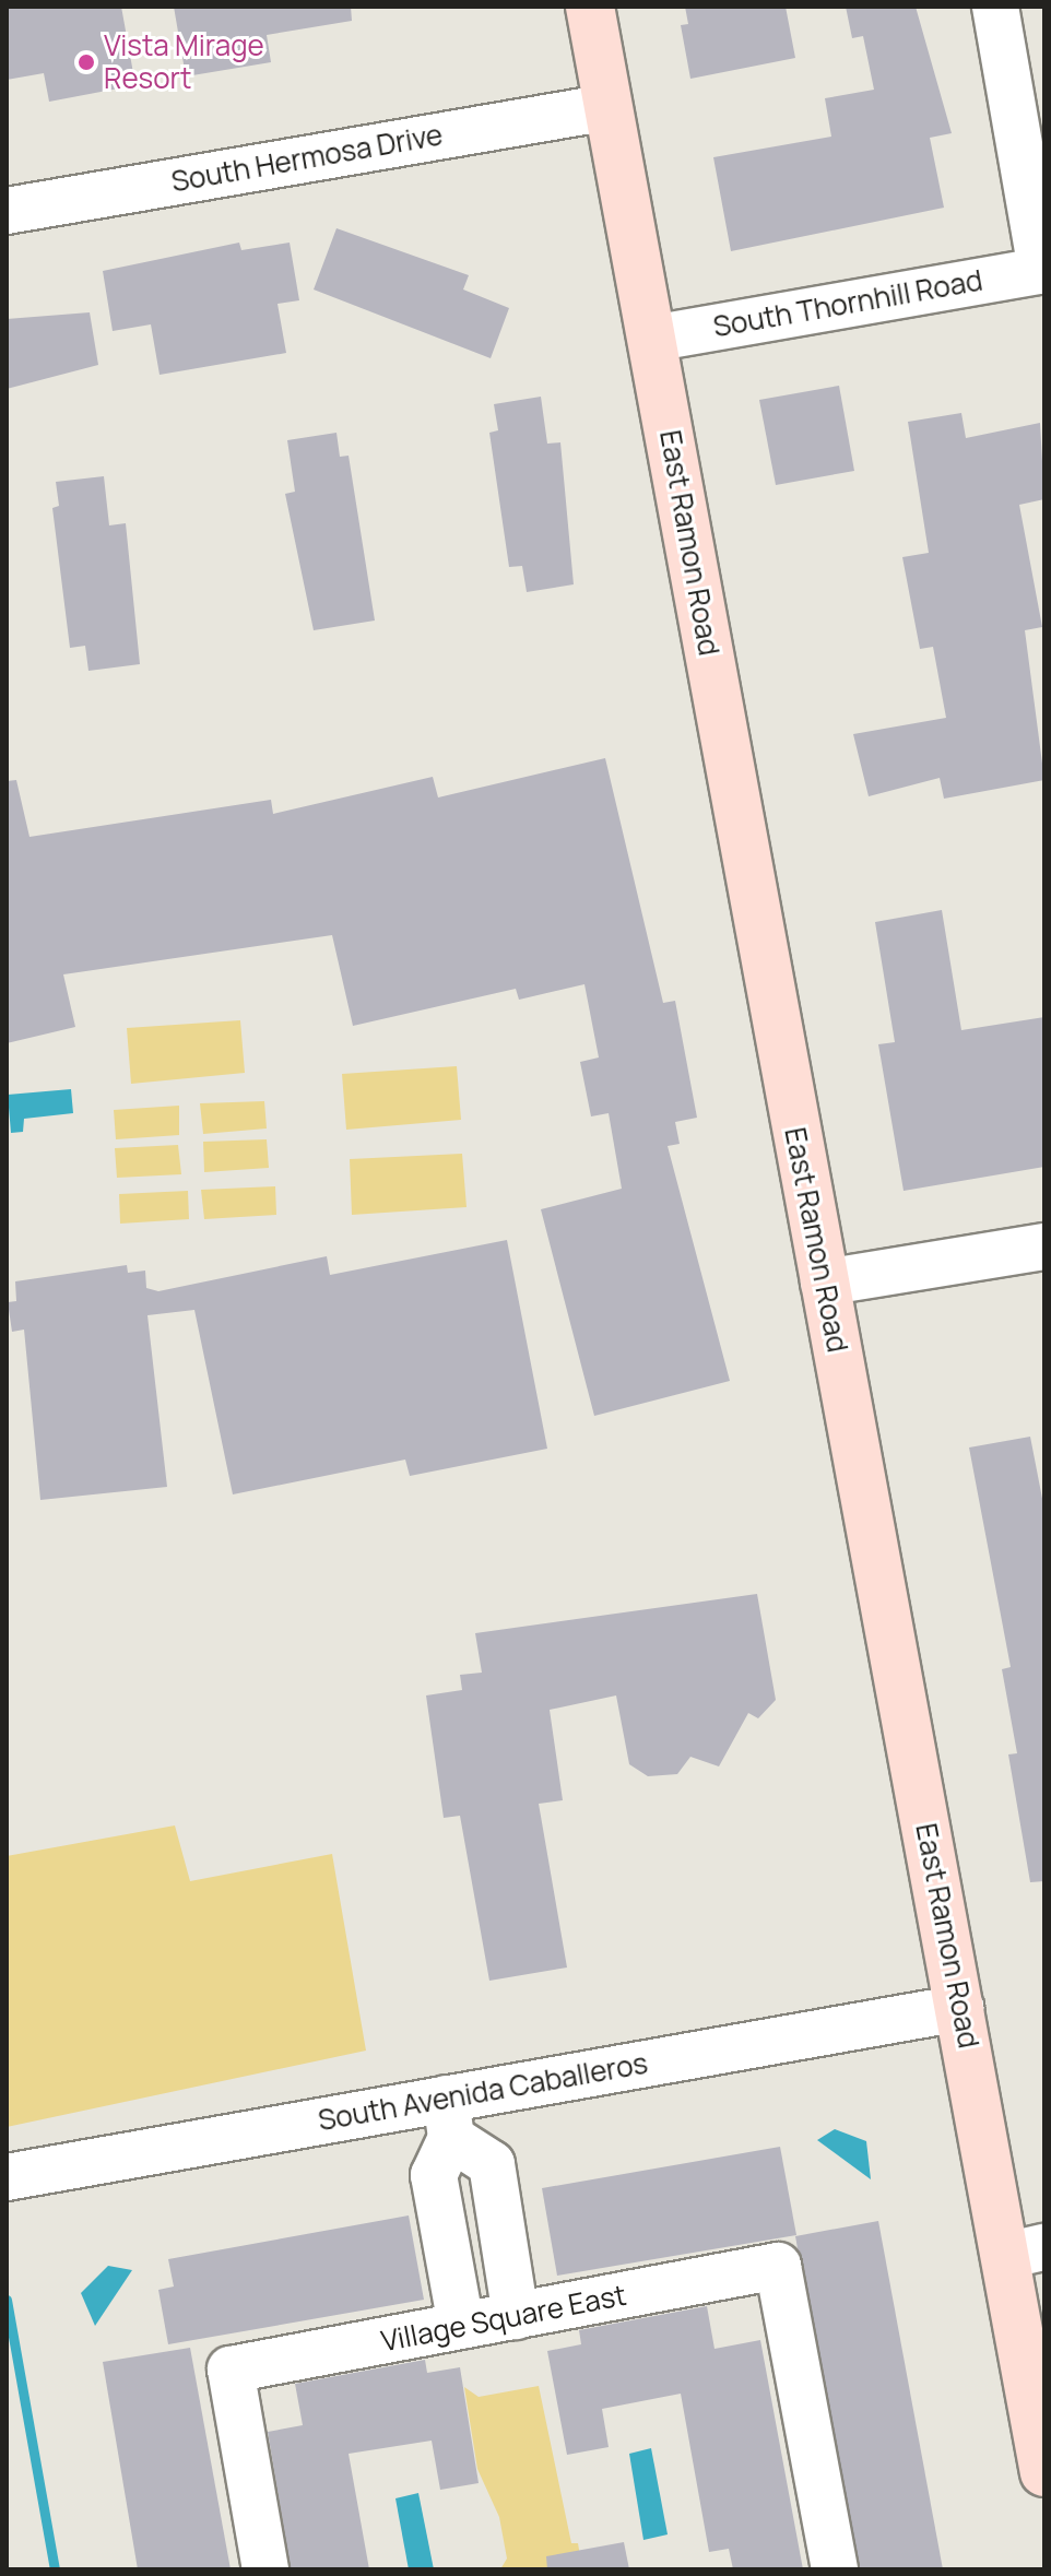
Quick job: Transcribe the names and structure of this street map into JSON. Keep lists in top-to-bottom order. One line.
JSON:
{"streets":{"main road":["East Ramon Road"],"street":["South Hermosa Drive","South Thornhill Road","South Avenida Caballeros","Village Square East"]},"crossings":[["South Hermosa Drive","East Ramon Road"],["South Thornhill Road","East Ramon Road"],["East Ramon Road","South Avenida Caballeros"]],"places":["Vista Mirage Resort"]}
